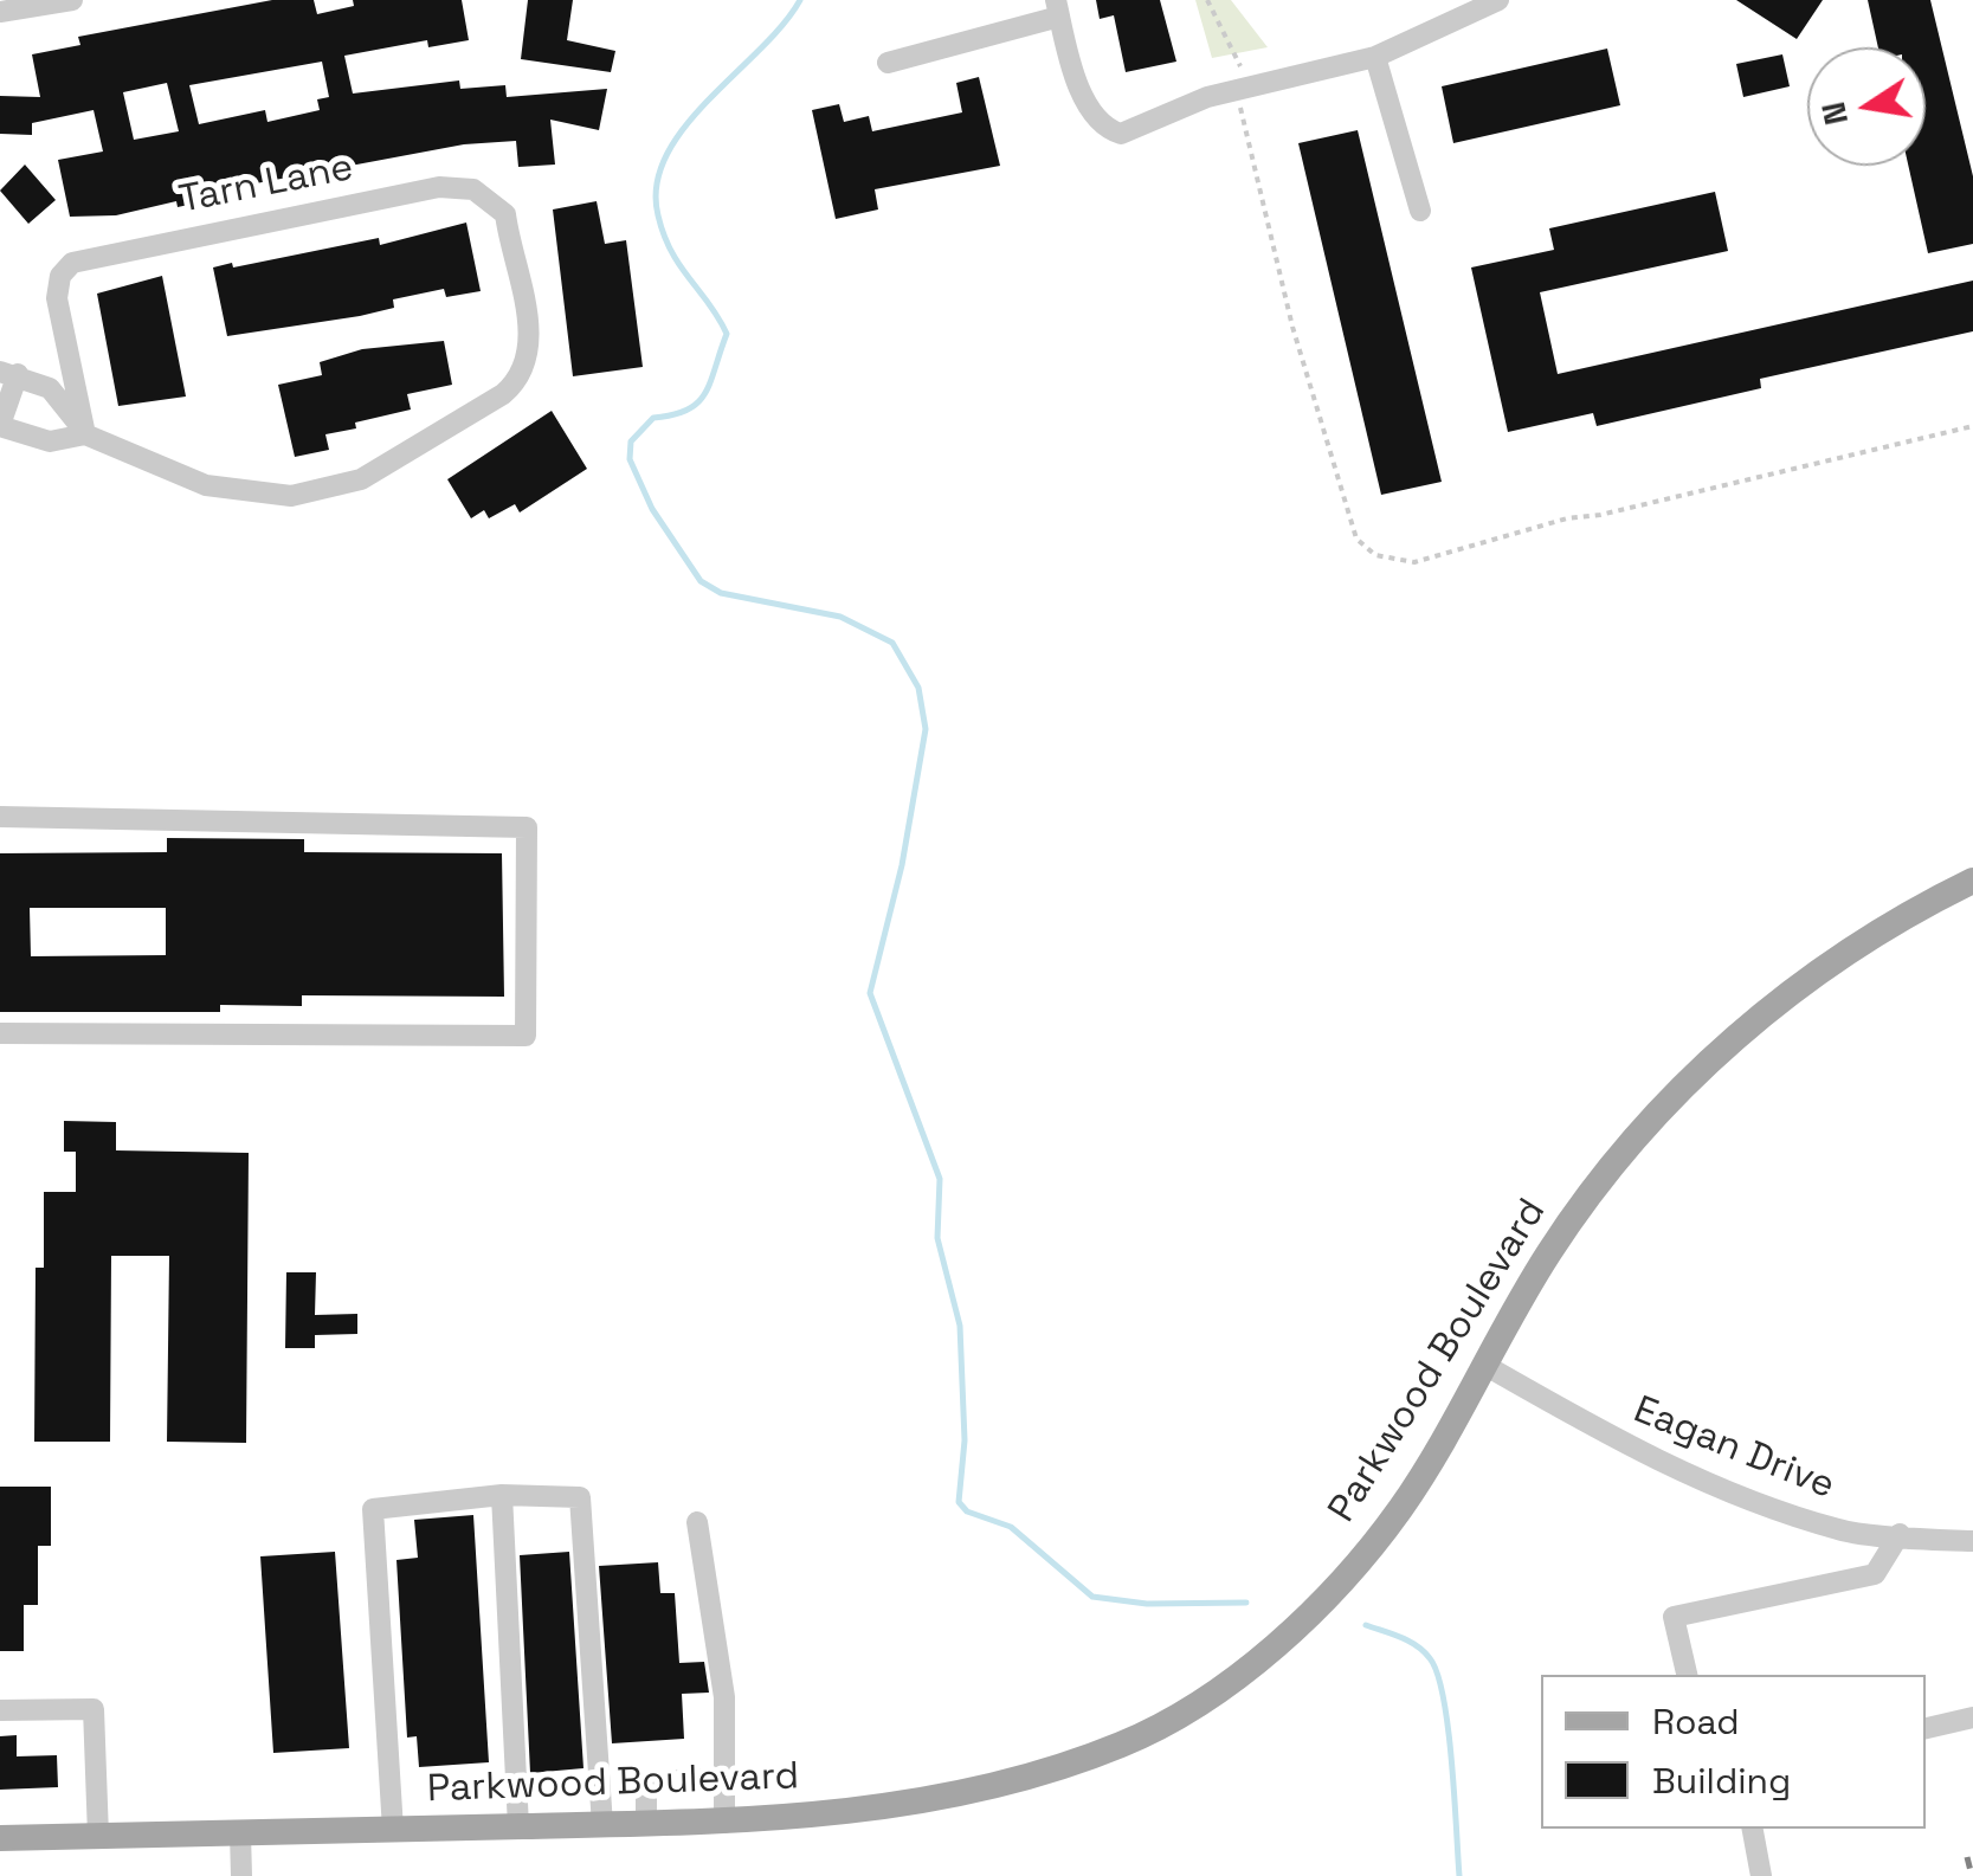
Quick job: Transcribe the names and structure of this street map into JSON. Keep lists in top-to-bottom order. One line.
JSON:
{"streets":{"main road":["Parkwood Boulevard"],"street":["Tarn Lane","Eagan Drive"]},"crossings":[["Parkwood Boulevard","Eagan Drive"]],"legend":["Road","Building"],"north":"left"}
